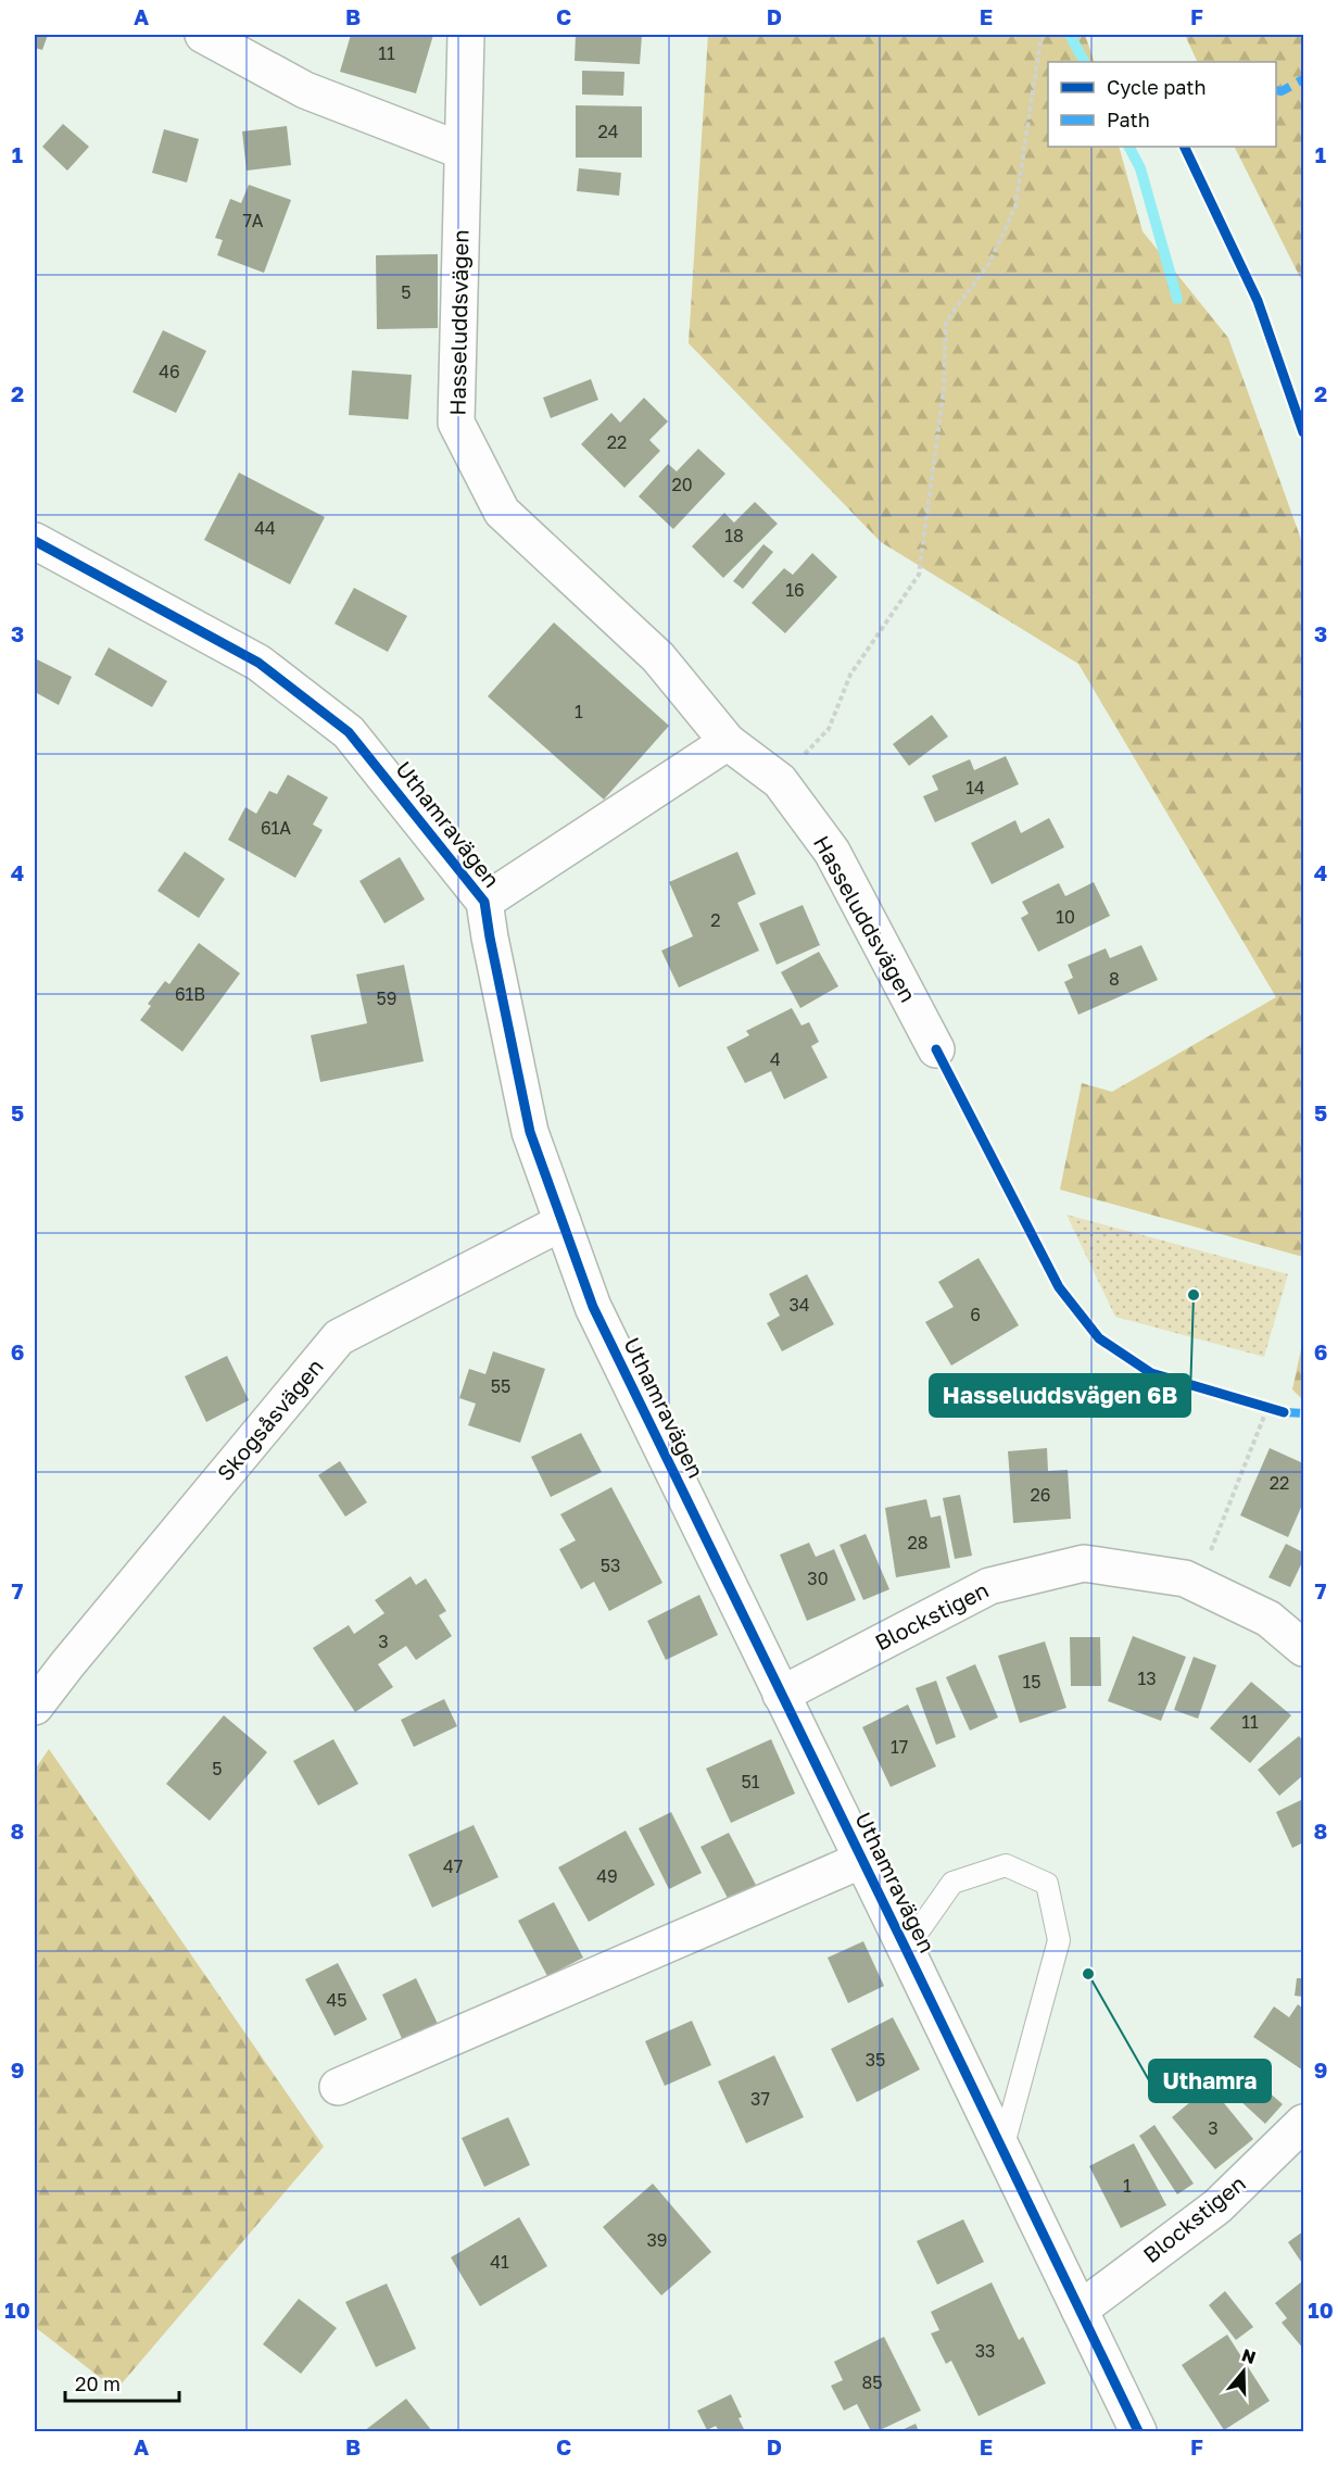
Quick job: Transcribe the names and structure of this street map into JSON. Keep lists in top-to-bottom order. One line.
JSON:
{"streets":{"street":["Hasseluddsvägen","Uthamravägen","Skogsåsvägen","Blockstigen"]},"crossings":[["Uthamravägen","Skogsåsvägen"],["Uthamravägen","Blockstigen"]],"places":["Hasseluddsvägen 6B","Uthamra"],"house_numbers":["11","24","7A","5","46","22","20","44","18","16","1","14","61A","10","2","8","61B","59","4","34","6","55","22","26","28","53","30","3","13","15","11","17","5","51","47","49","45","35","37","3","1","39","41","33","85"],"legend":["Cycle path","Path"],"scale_bar":"20 m","north":"top","grid":{"columns":["A","B","C","D","E","F"],"rows":["1","2","3","4","5","6","7","8","9","10"]}}
